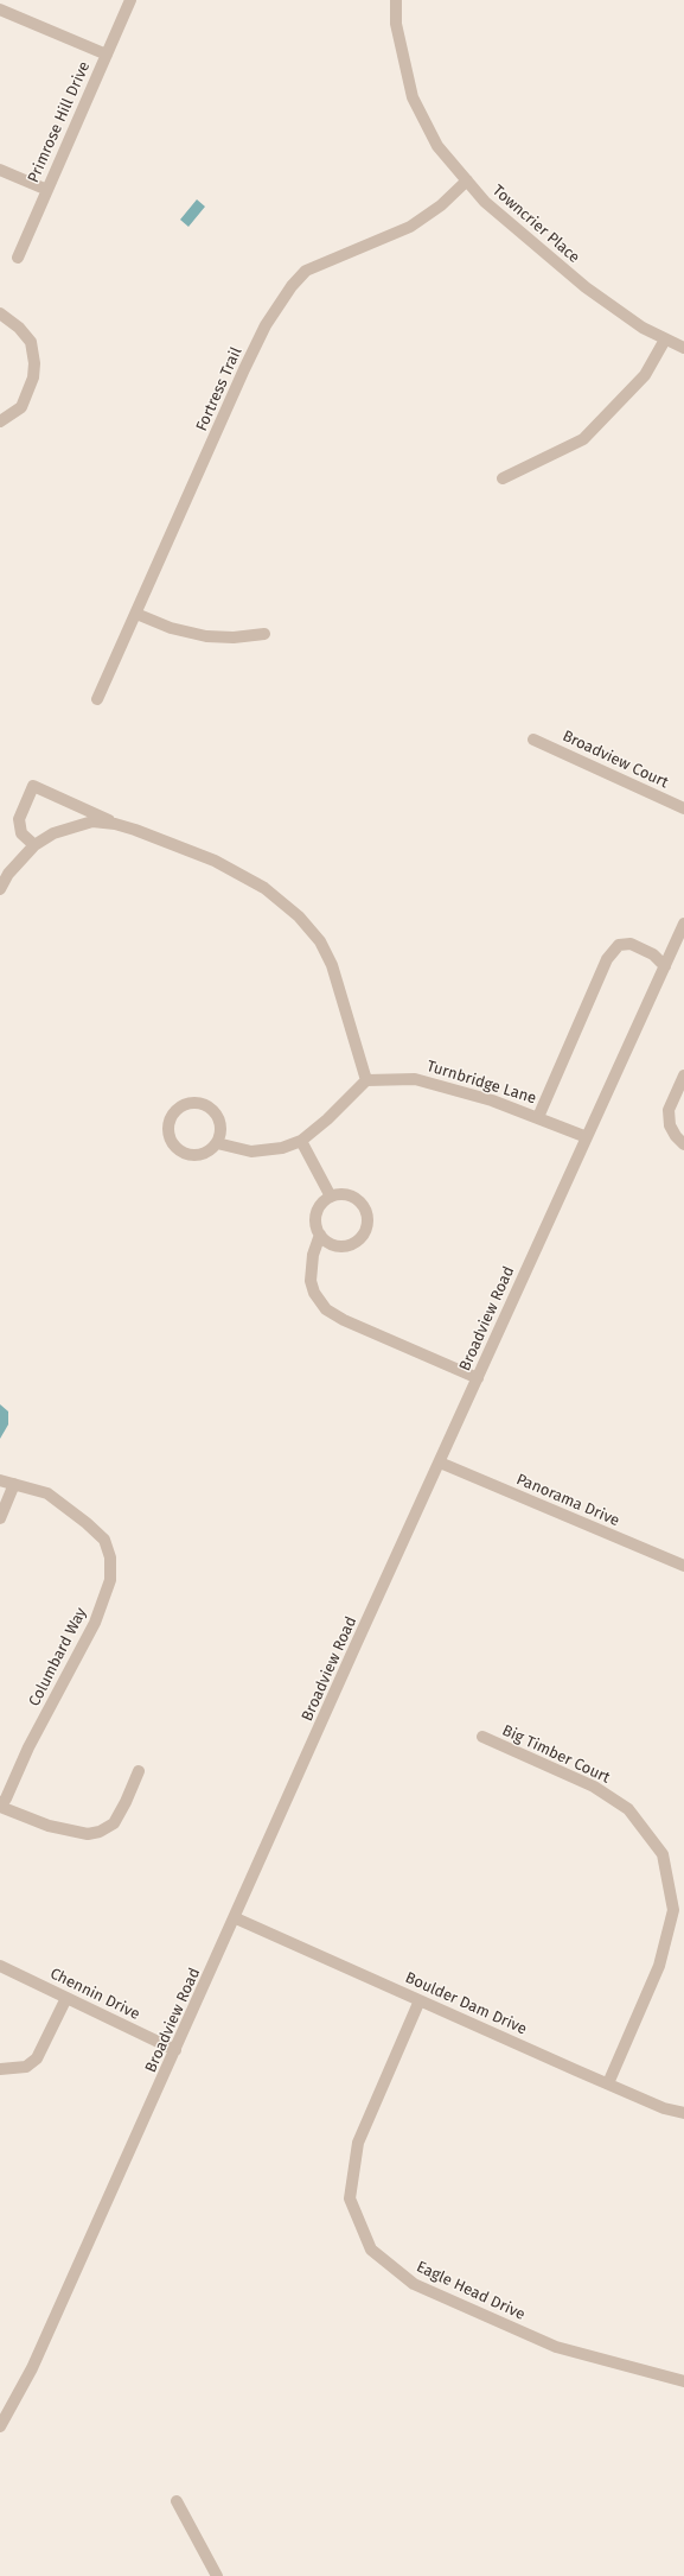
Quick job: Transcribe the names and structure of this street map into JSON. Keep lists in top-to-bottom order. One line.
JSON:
{"streets":{"street":["Primrose Hill Drive","Towncrier Place","Fortress Trail","Broadview Court","Turnbridge Lane","Broadview Road","Panorama Drive","Columbard Way","Big Timber Court","Chennin Drive","Boulder Dam Drive","Eagle Head Drive"]},"crossings":[["Towncrier Place","Fortress Trail"],["Turnbridge Lane","Broadview Road"],["Broadview Road","Panorama Drive"],["Broadview Road","Chennin Drive"],["Broadview Road","Boulder Dam Drive"],["Big Timber Court","Boulder Dam Drive"],["Boulder Dam Drive","Eagle Head Drive"]]}
